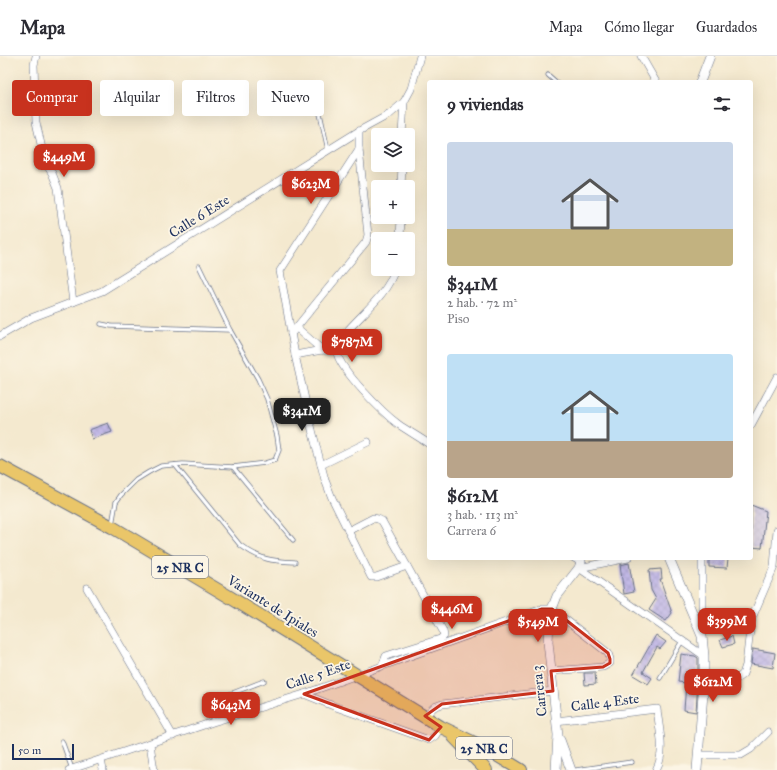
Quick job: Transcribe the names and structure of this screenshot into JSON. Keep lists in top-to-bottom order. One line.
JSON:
{"streets":{"highway":["25 NR C","Variante de Ipiales"],"street":["Calle 6 Este","Calle 5 Este","Carrera 3","Calle 4 Este"]},"crossings":[["Variante de Ipiales","Calle 5 Este"],["Calle 5 Este","Carrera 3"],["Carrera 3","Calle 4 Este"]],"scale_bar":"50 m","page":{"header":"Mapa","nav":["Mapa","Cómo llegar","Guardados"],"chip":["Comprar","Alquilar","Filtros","Nuevo"],"heading":"9 viviendas","map_buttons":["+","−"],"list":[{"name":"$341M","note":"2 hab. · 72 m² · Piso"},{"name":"$612M","note":"3 hab. · 113 m² · Carrera 6"}],"price":["$449M","$623M","$787M","$341M","$446M","$399M","$549M","$612M","$643M"],"scale":"50 m"}}
